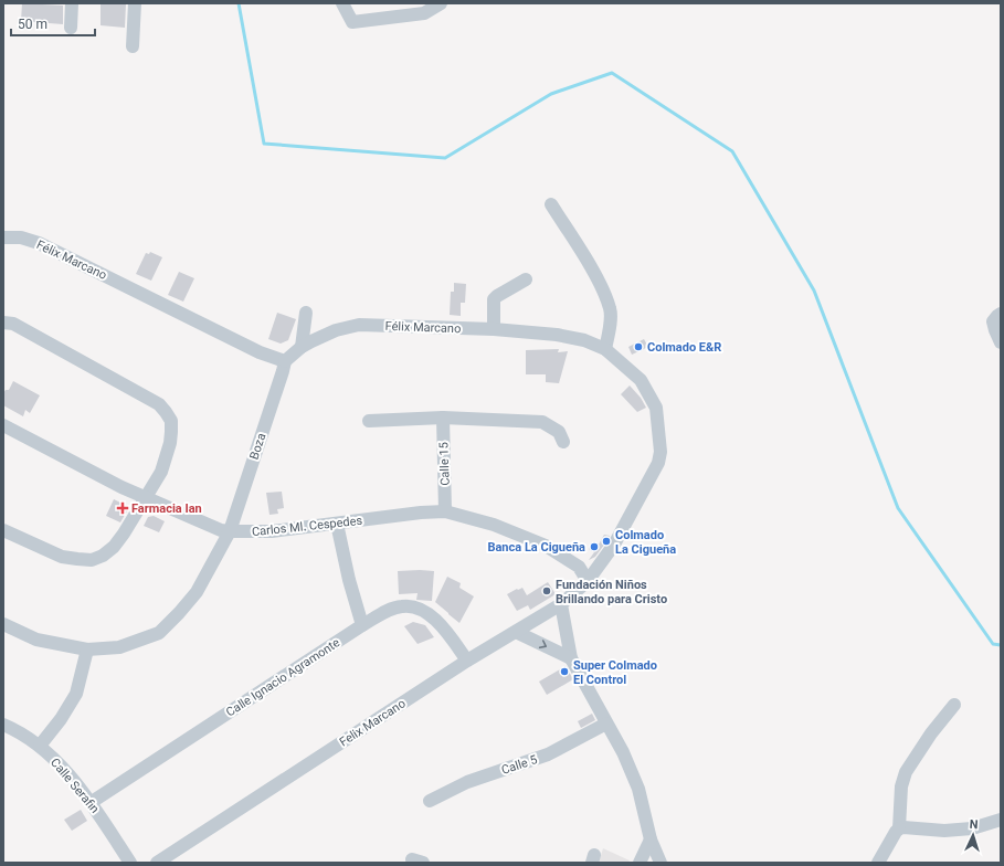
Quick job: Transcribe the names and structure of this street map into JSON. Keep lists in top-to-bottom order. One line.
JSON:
{"streets":{"street":["Félix Marcano","Boza","Calle 15","Carlos Ml. Cespedes","Calle Ignacio Agramonte","Felix Marcano","Calle 5","Calle Serafin"]},"crossings":[["Félix Marcano","Boza"],["Félix Marcano","Carlos Ml. Cespedes"],["Félix Marcano","Felix Marcano"],["Boza","Carlos Ml. Cespedes"],["Calle 15","Carlos Ml. Cespedes"],["Carlos Ml. Cespedes","Felix Marcano"],["Calle Ignacio Agramonte","Felix Marcano"],["Calle Ignacio Agramonte","Calle Serafin"]],"places":{"other":["Colmado E&R","Colmado La Cigueña","Banca La Cigueña","Fundación Niños Brillando para Cristo","Super Colmado El Control"],"health":["Farmacia Ian"]},"scale_bar":"50 m","north":"top"}
